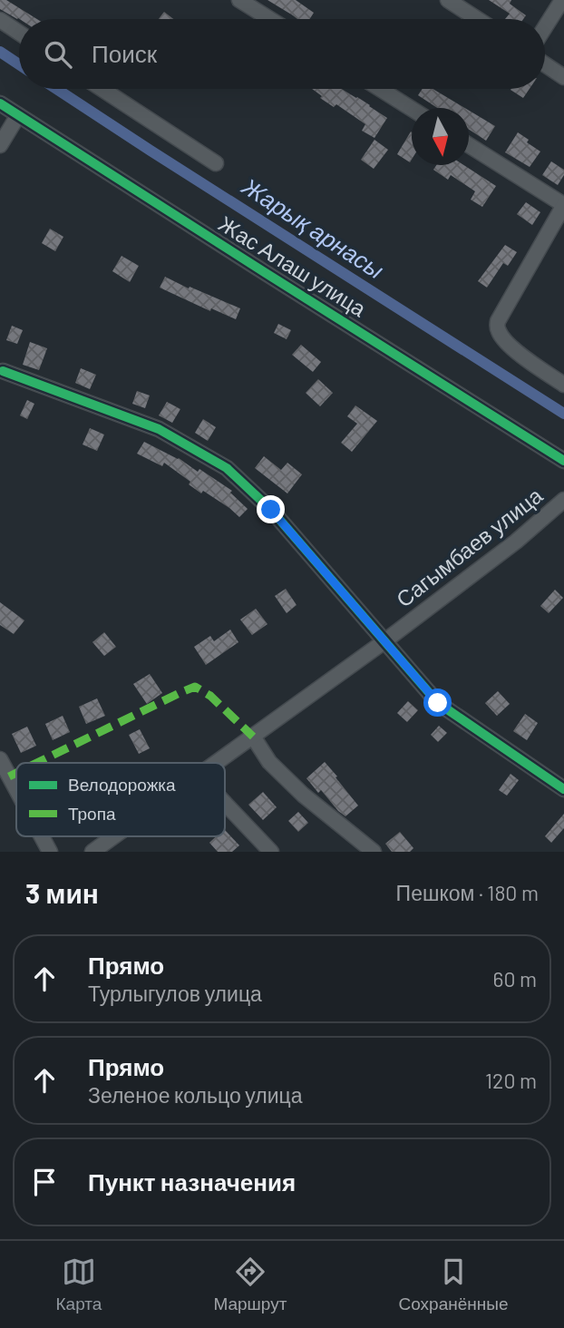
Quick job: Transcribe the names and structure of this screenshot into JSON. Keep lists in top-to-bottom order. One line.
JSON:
{"streets":{"street":["Жас Алаш улица","Сагымбаев улица"]},"water":["Жарық арнасы"],"legend":["Велодорожка","Тропа"],"north":"bottom","page":{"search":"Поиск","heading":["3 мин","Пешком · 180 m"],"list":[["Прямо","Турлыгулов улица","60 m"],["Прямо","Зеленое кольцо улица","120 m"],"Пункт назначения"],"nav":["Карта","Маршрут","Сохранённые"]}}
